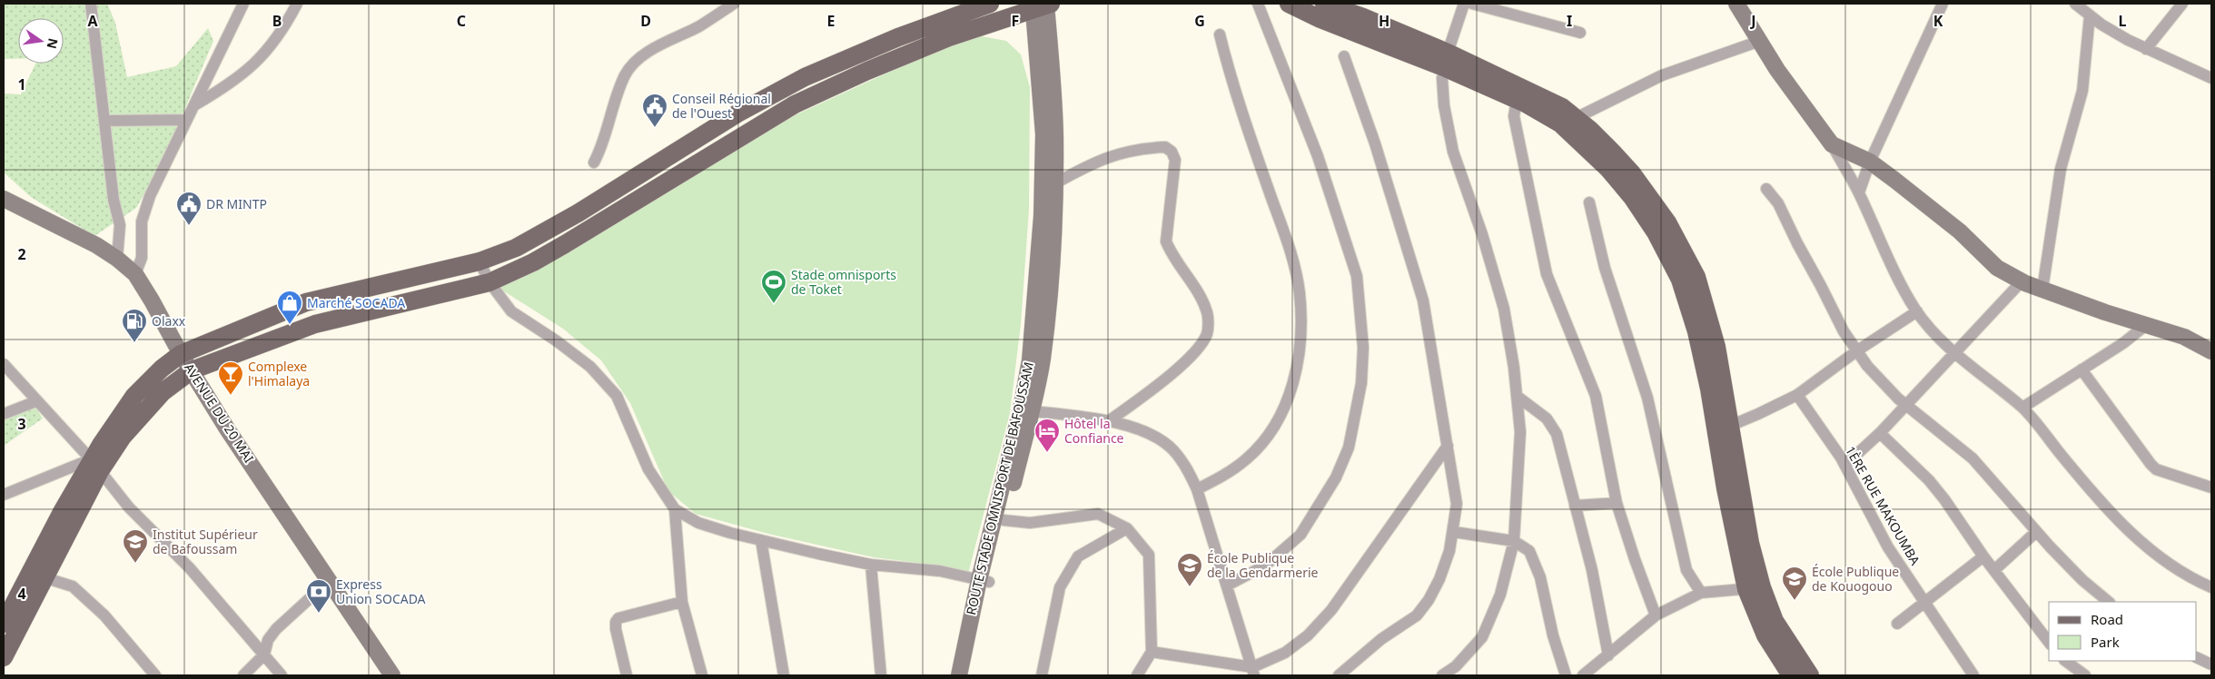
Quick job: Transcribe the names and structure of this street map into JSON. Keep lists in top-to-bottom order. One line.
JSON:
{"streets":{"street":["AVENUE DU 20 MAI","ROUTE STADE OMNISPORT DE BAFOUSSAM","1ÈRE RUE MAKOUMBA"]},"places":{"public building":["Conseil Régional de l'Ouest","DR MINTP"],"sports":["Stade omnisports de Toket"],"shop":["Marché SOCADA"],"fuel station":["Olaxx"],"bar":["Complexe l'Himalaya"],"hotel":["Hôtel la Confiance"],"school or university":["Institut Supérieur de Bafoussam","École Publique de la Gendarmerie","École Publique de Kouogouo"],"bank":["Express Union SOCADA"]},"legend":["Road","Park"],"north":"right","grid":{"columns":["A","B","C","D","E","F","G","H","I","J","K","L"],"rows":["1","2","3","4"]}}
